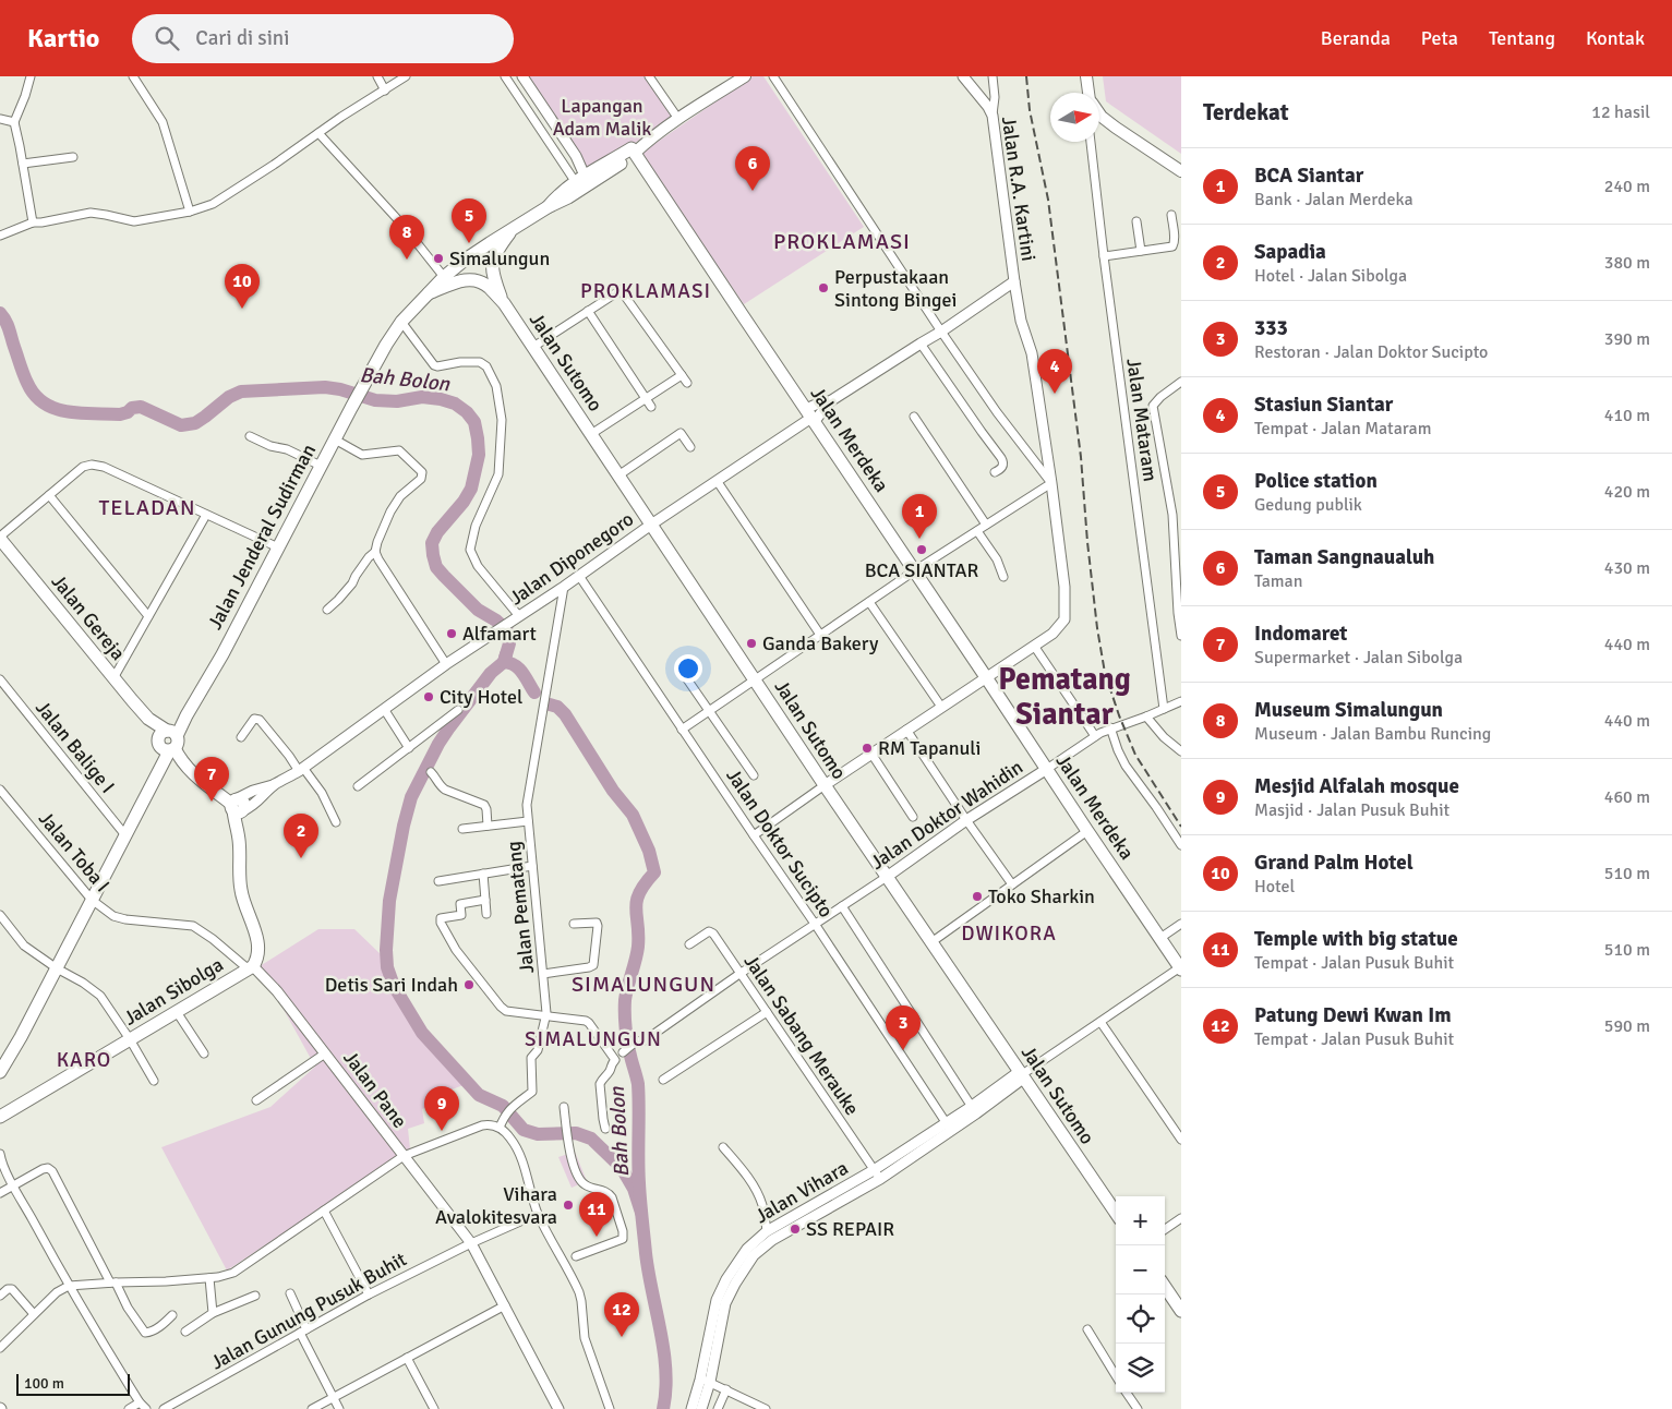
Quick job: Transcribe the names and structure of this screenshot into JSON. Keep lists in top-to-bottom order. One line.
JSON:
{"streets":{"main road":["Jalan Sutomo","Jalan Merdeka","Jalan Jenderal Sudirman","Jalan Gereja","Jalan Sibolga"],"street":["Jalan R.A. Kartini","Jalan Mataram","Jalan Diponegoro","Jalan Balige I","Jalan Doktor Wahidin","Jalan Doktor Sucipto","Jalan Toba I","Jalan Pematang","Jalan Sabang Merauke","Jalan Pane","Jalan Vihara","Jalan Gunung Pusuk Buhit"]},"crossings":[["Jalan R.A. Kartini","Jalan Diponegoro"],["Jalan Sutomo","Jalan Diponegoro"],["Jalan Sutomo","Jalan Doktor Wahidin"],["Jalan Sutomo","Jalan Vihara"],["Jalan Mataram","Jalan Doktor Wahidin"],["Jalan Merdeka","Jalan Diponegoro"],["Jalan Merdeka","Jalan Doktor Wahidin"],["Jalan Jenderal Sudirman","Jalan Gereja"],["Jalan Jenderal Sudirman","Jalan Balige I"],["Jalan Jenderal Sudirman","Jalan Toba I"],["Jalan Diponegoro","Jalan Doktor Sucipto"],["Jalan Diponegoro","Jalan Pematang"],["Jalan Diponegoro","Jalan Sibolga"],["Jalan Doktor Wahidin","Jalan Doktor Sucipto"],["Jalan Doktor Wahidin","Jalan Sabang Merauke"],["Jalan Doktor Sucipto","Jalan Vihara"],["Jalan Toba I","Jalan Sibolga"],["Jalan Toba I","Jalan Pane"],["Jalan Sibolga","Jalan Pane"],["Jalan Sabang Merauke","Jalan Vihara"],["Jalan Pane","Jalan Gunung Pusuk Buhit"]],"districts":["PROKLAMASI","PROKLAMASI","TELADAN","Pematang Siantar","DWIKORA","SIMALUNGUN","SIMALUNGUN","KARO"],"water":["Bah Bolon"],"parks":["Lapangan Adam Malik"],"places":["Simalungun","Perpustakaan Sintong Bingei","BCA SIANTAR","Alfamart","Ganda Bakery","City Hotel","RM Tapanuli","Toko Sharkin","Detis Sari Indah","Vihara Avalokitesvara","SS REPAIR"],"scale_bar":"100 m","north":"right","page":{"header":"Kartio","search":"Cari di sini","nav":["Beranda","Peta","Tentang","Kontak"],"heading":["Terdekat","12 hasil"],"pins":["6","5","8","10","4","1","7","2","3","9","11","12"],"list":[{"mark":"1","name":"BCA Siantar","note":"Bank · Jalan Merdeka","value":"240 m"},{"mark":"2","name":"Sapadia","note":"Hotel · Jalan Sibolga","value":"380 m"},{"mark":"3","name":"333","note":"Restoran · Jalan Doktor Sucipto","value":"390 m"},{"mark":"4","name":"Stasiun Siantar","note":"Tempat · Jalan Mataram","value":"410 m"},{"mark":"5","name":"Police station","note":"Gedung publik","value":"420 m"},{"mark":"6","name":"Taman Sangnaualuh","note":"Taman","value":"430 m"},{"mark":"7","name":"Indomaret","note":"Supermarket · Jalan Sibolga","value":"440 m"},{"mark":"8","name":"Museum Simalungun","note":"Museum · Jalan Bambu Runcing","value":"440 m"},{"mark":"9","name":"Mesjid Alfalah mosque","note":"Masjid · Jalan Pusuk Buhit","value":"460 m"},{"mark":"10","name":"Grand Palm Hotel","note":"Hotel","value":"510 m"},{"mark":"11","name":"Temple with big statue","note":"Tempat · Jalan Pusuk Buhit","value":"510 m"},{"mark":"12","name":"Patung Dewi Kwan Im","note":"Tempat · Jalan Pusuk Buhit","value":"590 m"}],"map_buttons":["+","−"],"scale":"100 m"}}
